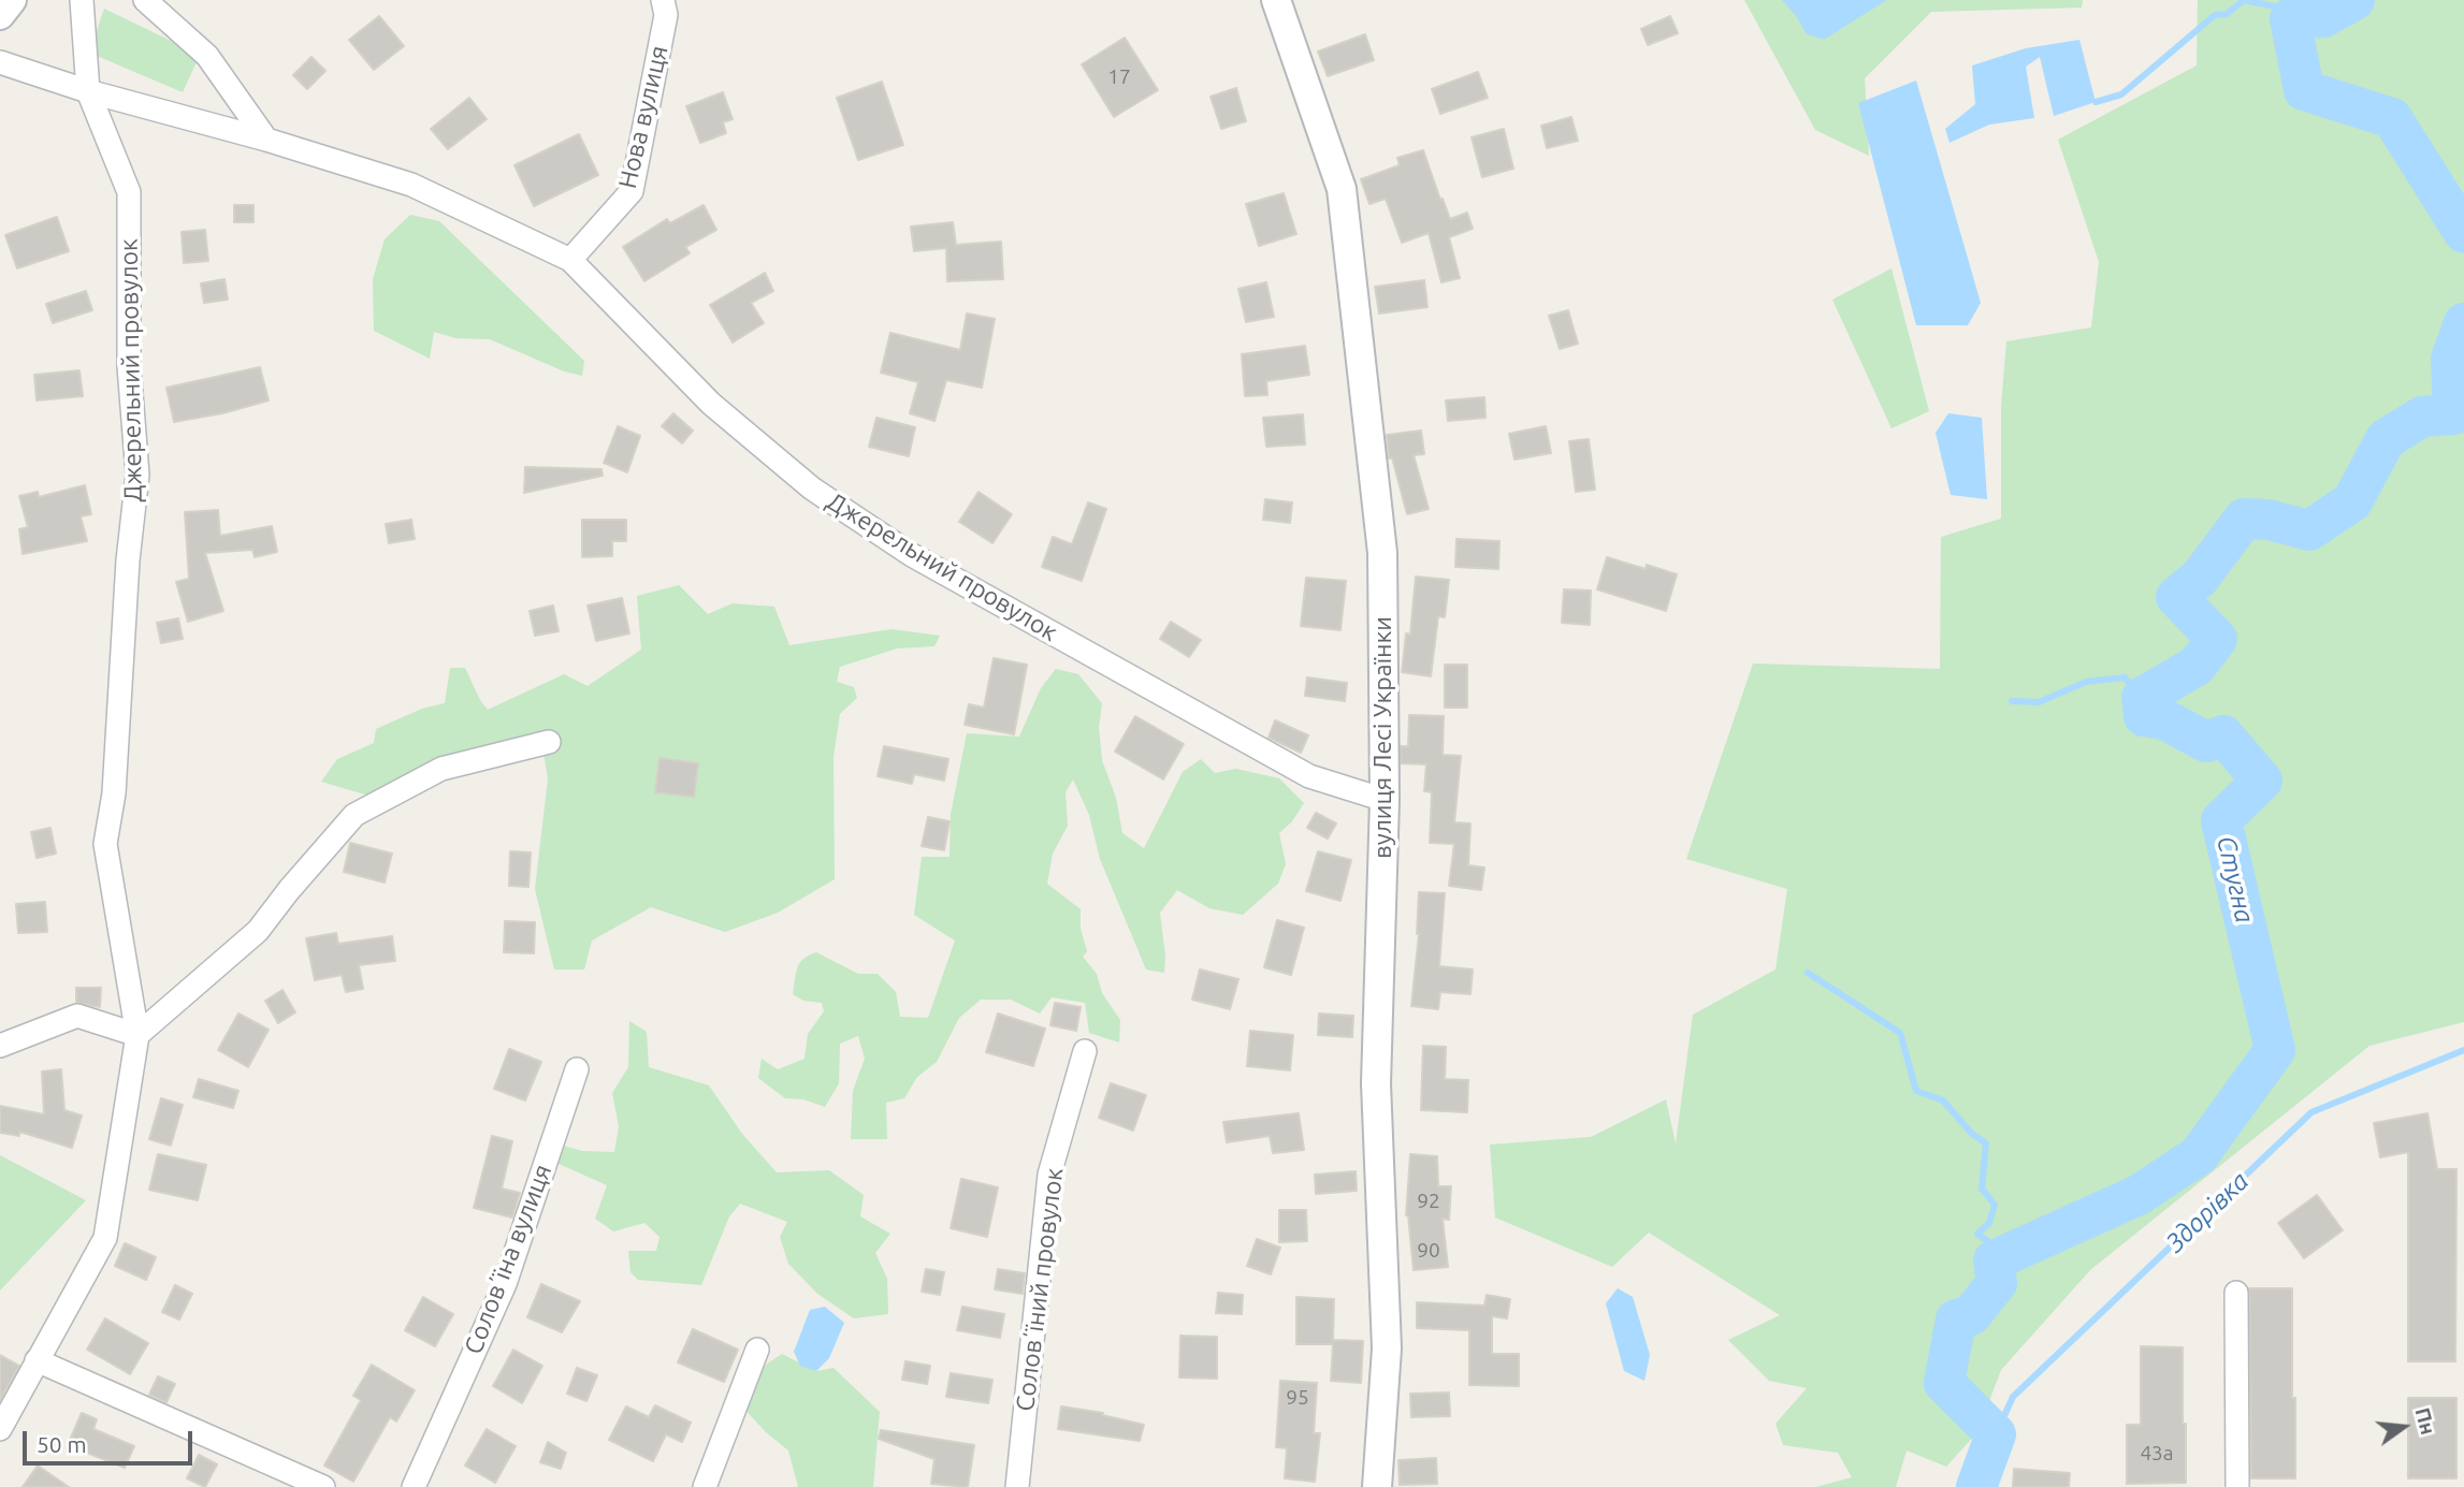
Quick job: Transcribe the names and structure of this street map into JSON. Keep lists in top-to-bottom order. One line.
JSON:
{"streets":{"street":["Нова вулиця","Джерельний провулок","вулиця Лесі Українки","Соловʼїна вулиця","Соловʼїний провулок"]},"crossings":[["Нова вулиця","Джерельний провулок"],["Джерельний провулок","вулиця Лесі Українки"]],"water":["Стугна","Здорівка"],"house_numbers":["17","92","90","95","43а"],"scale_bar":"50 m","north":"right"}
